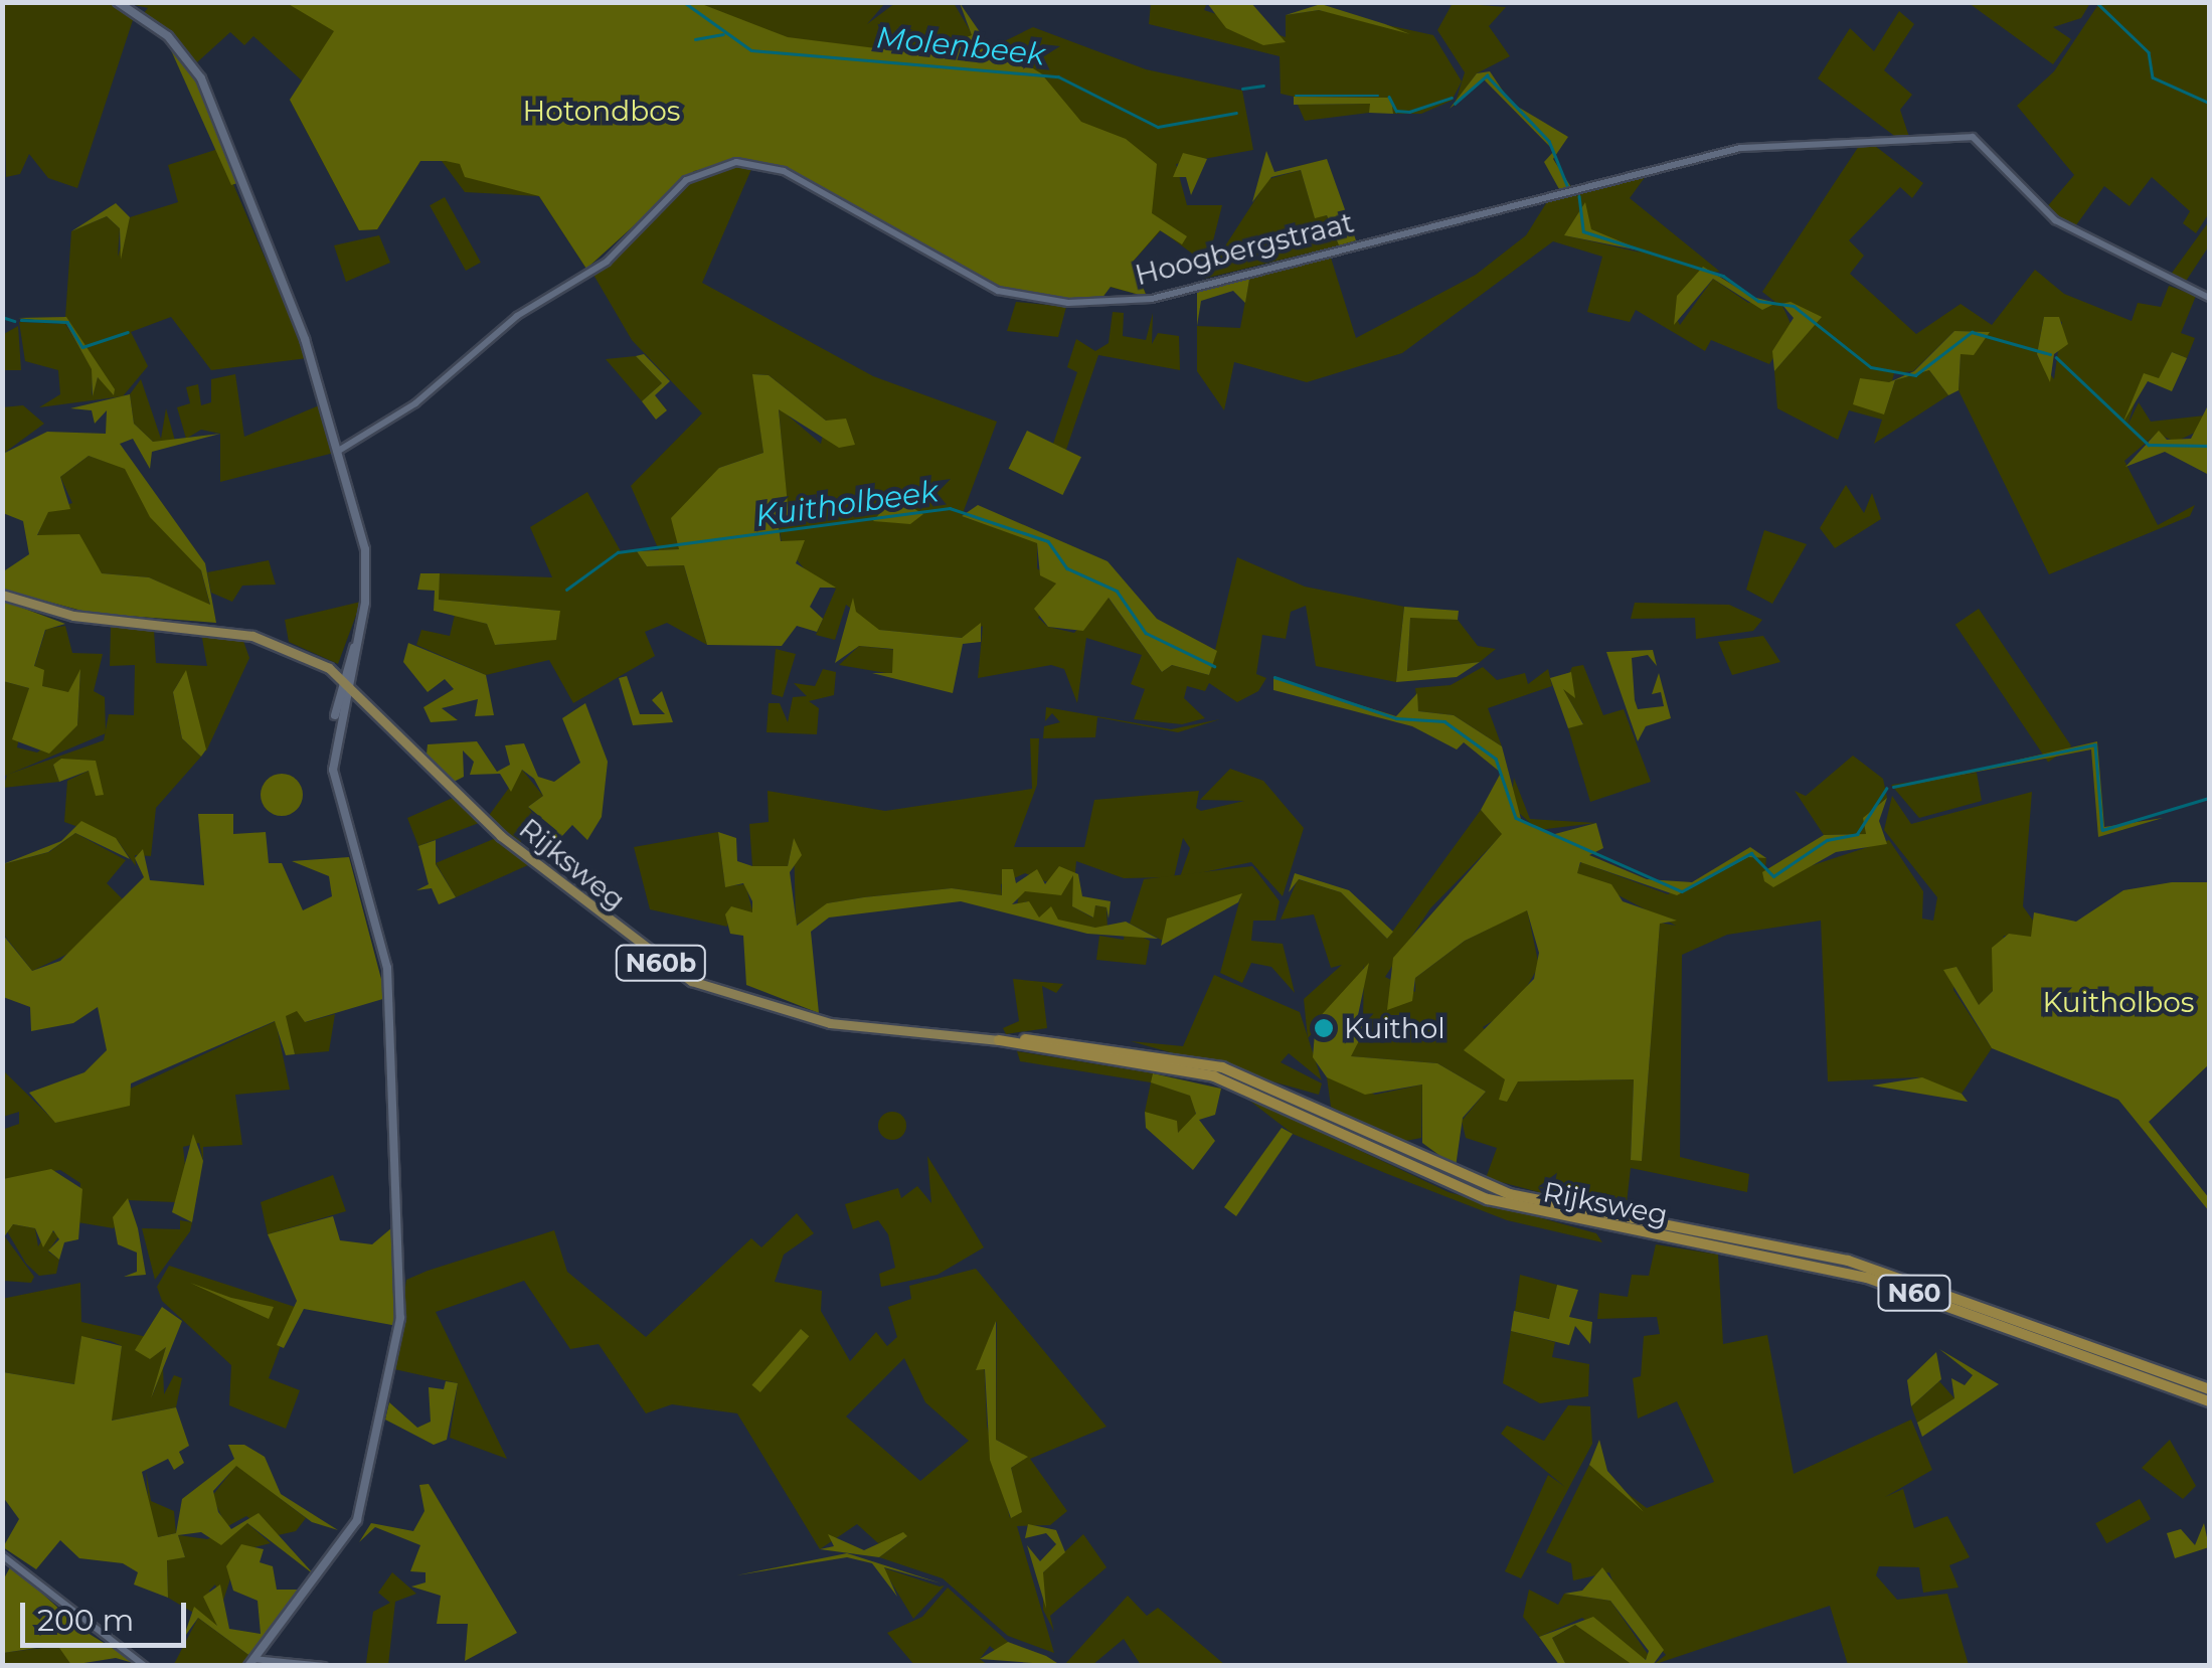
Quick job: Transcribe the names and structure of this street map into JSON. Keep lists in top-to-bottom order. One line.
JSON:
{"streets":{"highway":["Rijksweg","N60"],"main road":["N60b"],"street":["Hoogbergstraat"]},"crossings":[["Rijksweg","N60b"]],"water":["Molenbeek","Kuitholbeek"],"parks":["Hotondbos","Kuitholbos"],"places":["Kuithol"],"scale_bar":"200 m"}
